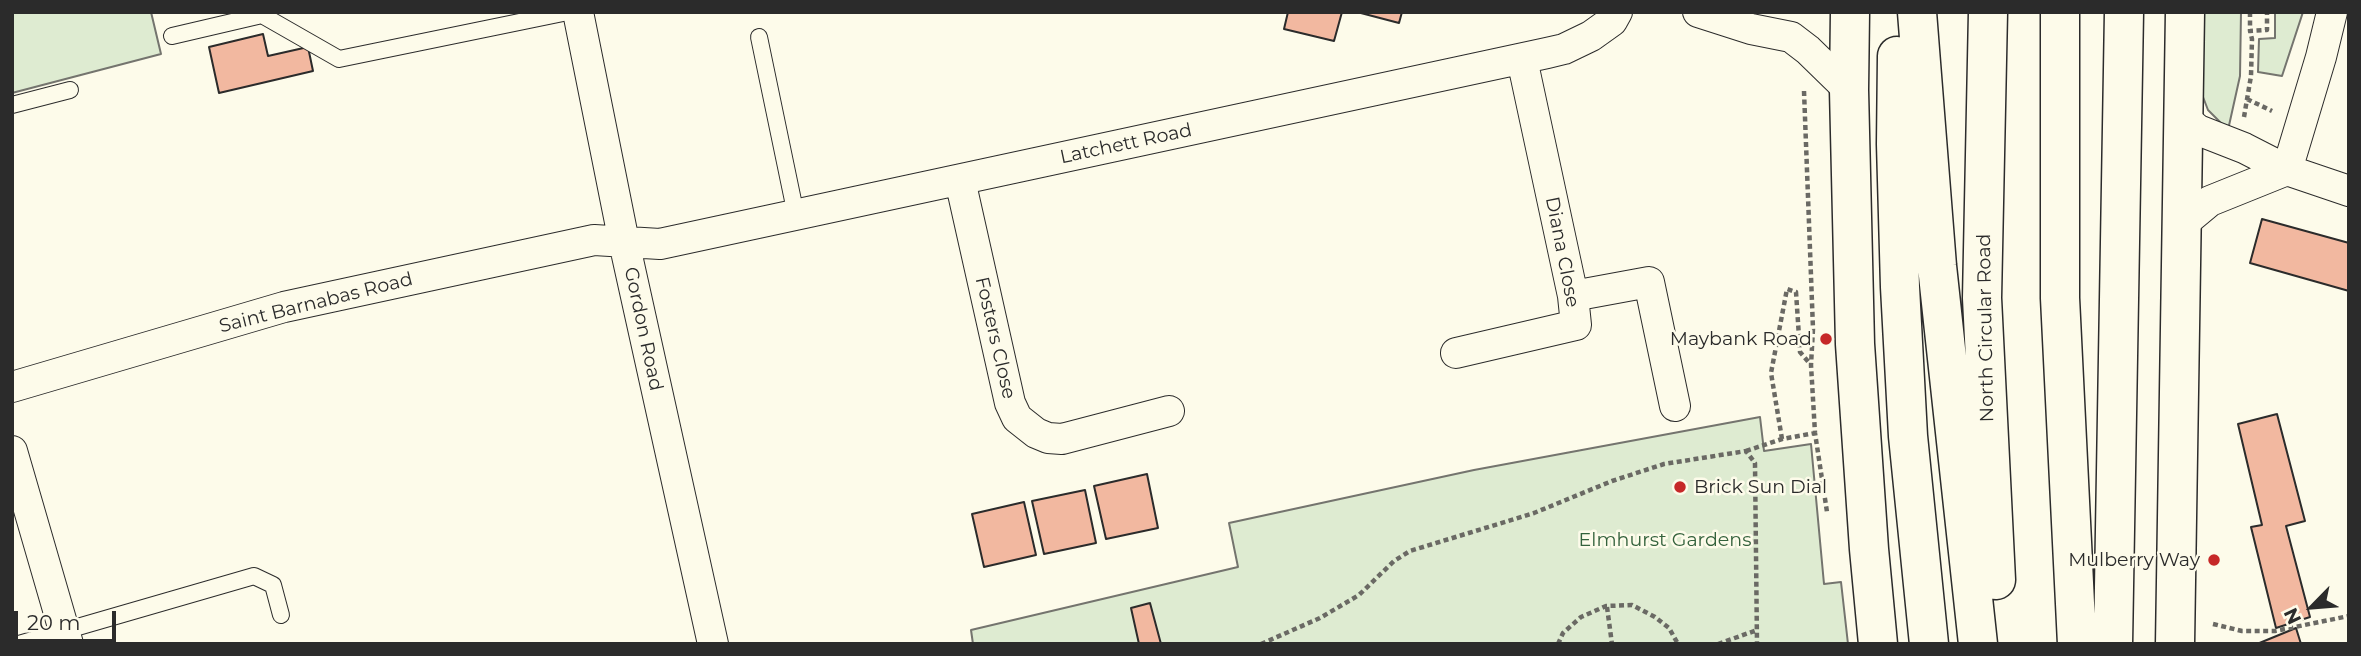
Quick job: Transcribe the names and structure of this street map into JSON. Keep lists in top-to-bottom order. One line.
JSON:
{"streets":{"highway":["North Circular Road"],"street":["Latchett Road","Diana Close","Saint Barnabas Road","Gordon Road","Fosters Close"]},"crossings":[["Latchett Road","Diana Close"],["Latchett Road","Saint Barnabas Road"],["Latchett Road","Gordon Road"],["Latchett Road","Fosters Close"],["Saint Barnabas Road","Gordon Road"]],"parks":["Elmhurst Gardens"],"places":["Maybank Road","Brick Sun Dial","Mulberry Way"],"scale_bar":"20 m","north":"bottom left"}
